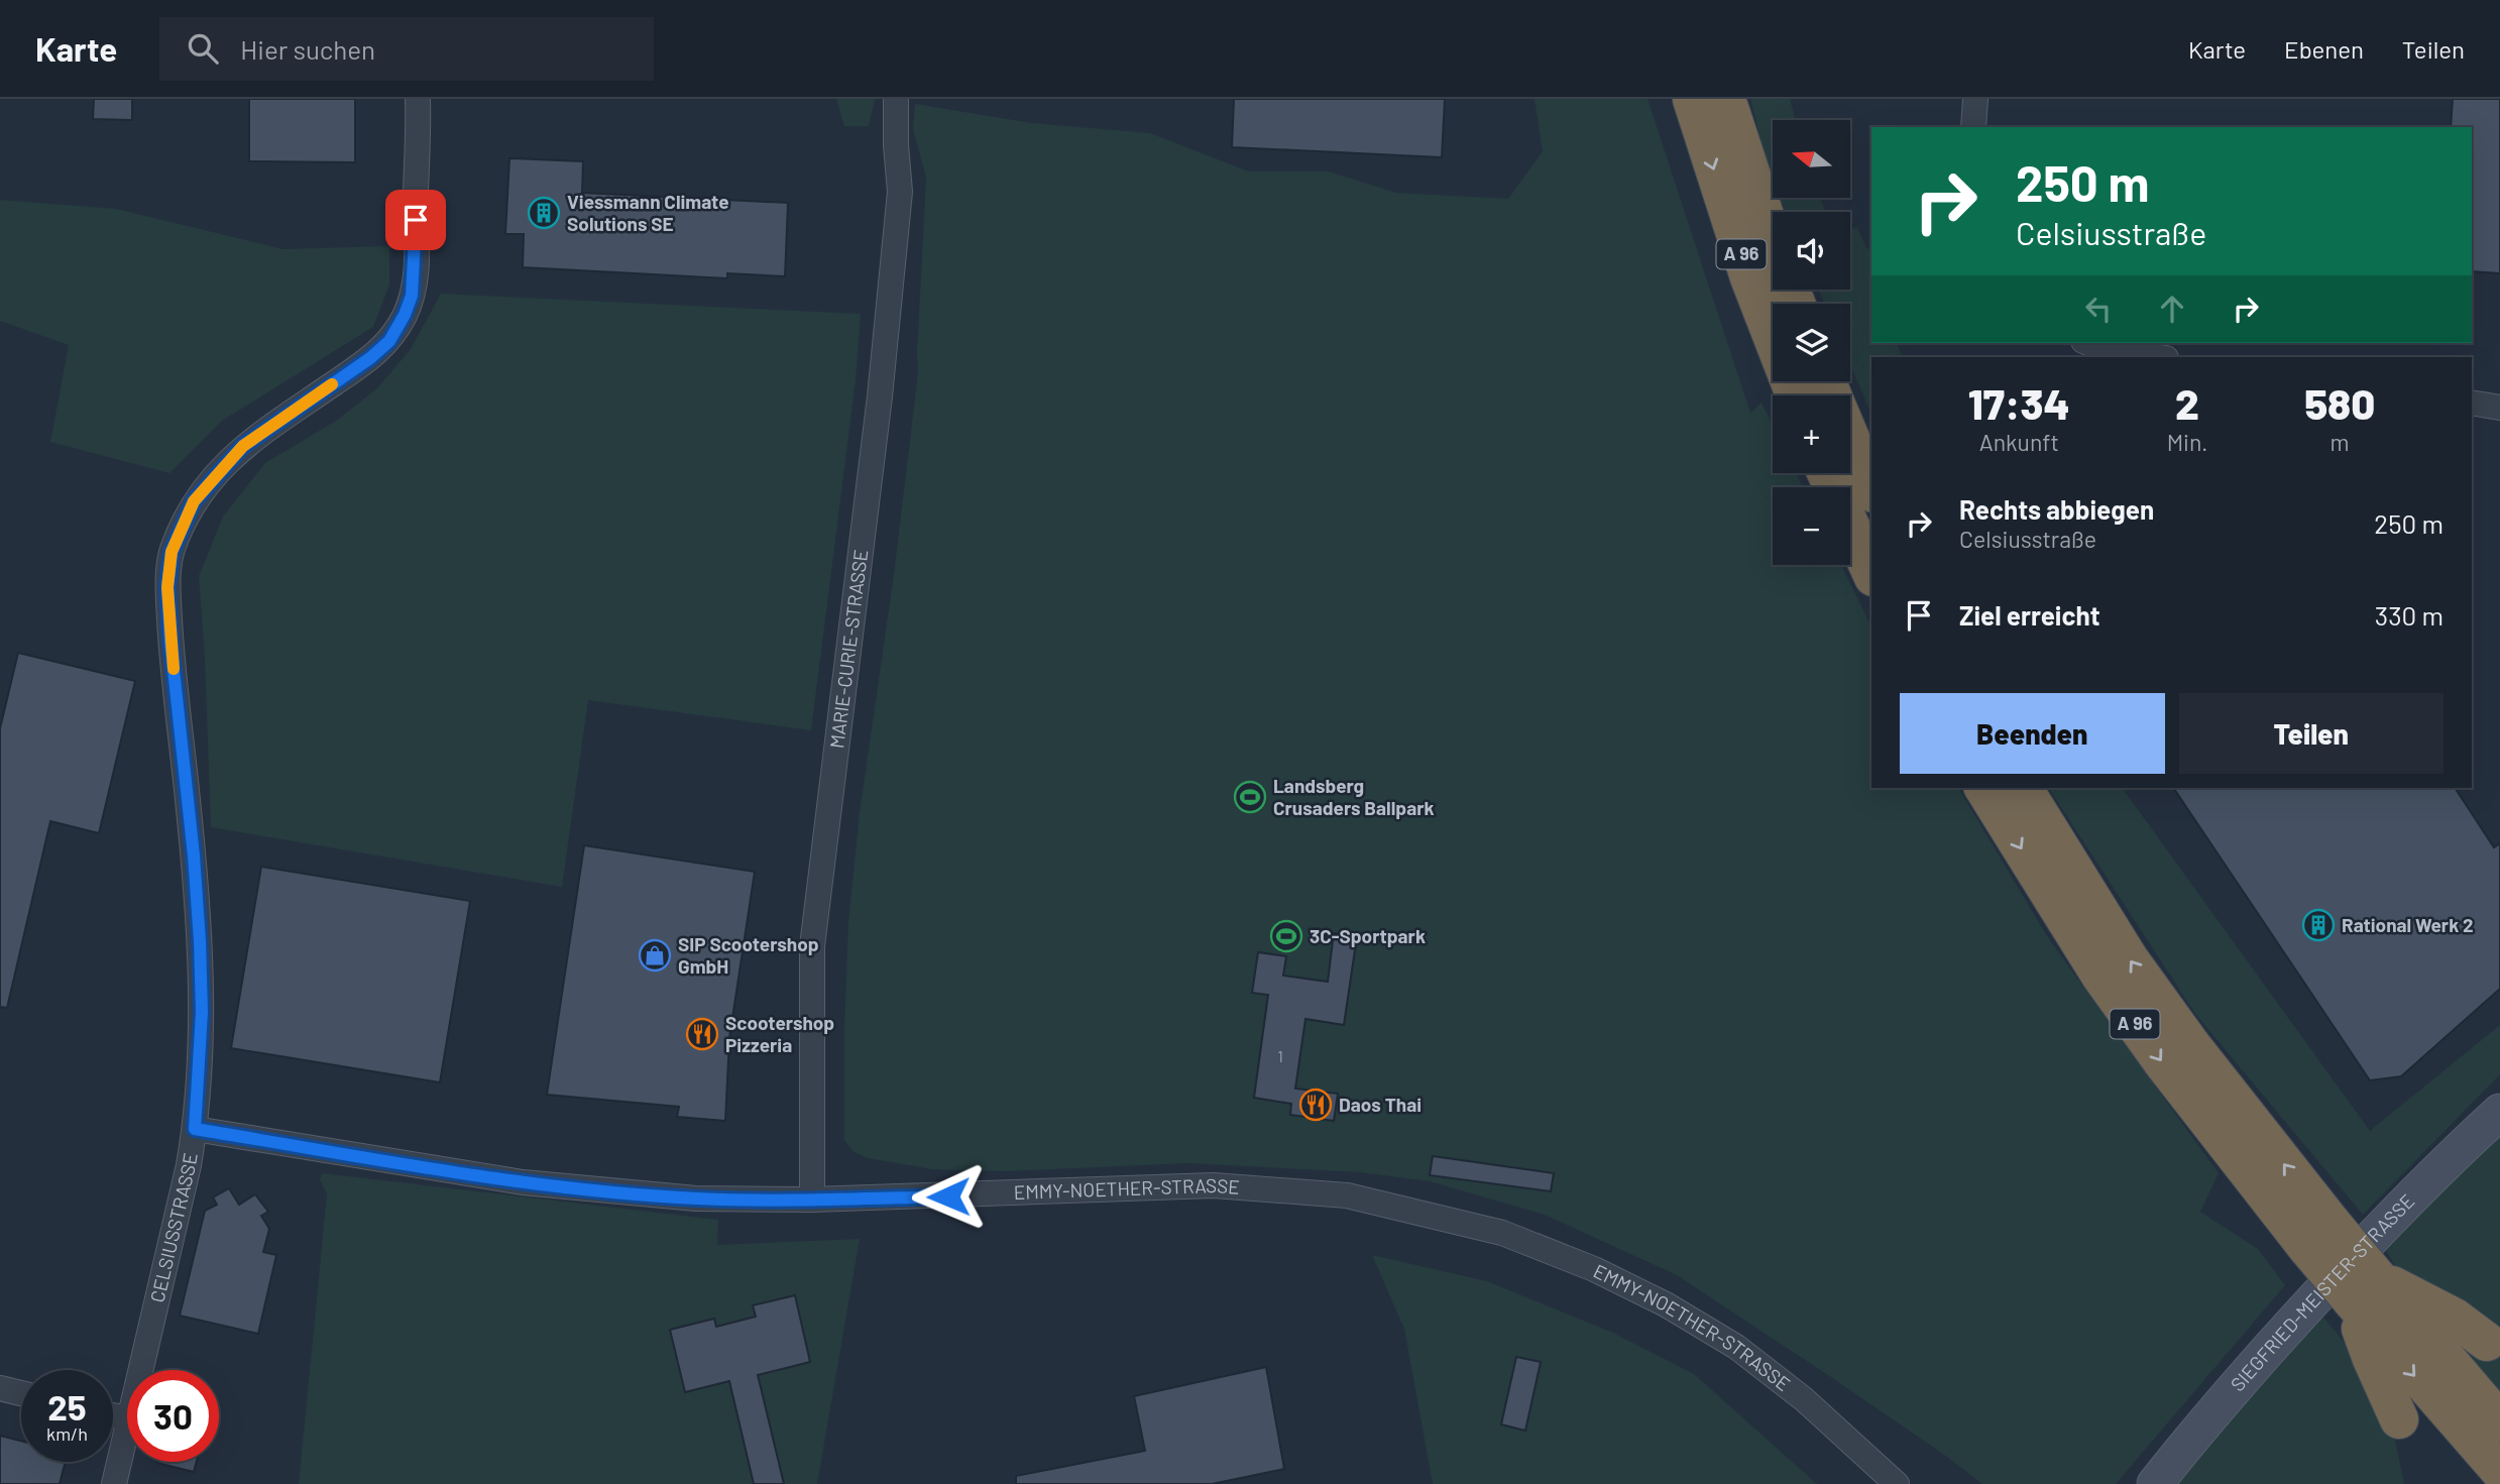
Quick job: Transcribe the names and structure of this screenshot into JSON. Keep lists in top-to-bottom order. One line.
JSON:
{"streets":{"highway":["A 96"],"street":["MARIE-CURIE-STRASSE","EMMY-NOETHER-STRASSE","CELSIUSSTRASSE","SIEGFRIED-MEISTER-STRASSE"]},"crossings":[["MARIE-CURIE-STRASSE","EMMY-NOETHER-STRASSE"],["EMMY-NOETHER-STRASSE","CELSIUSSTRASSE"]],"places":{"building":["Viessmann Climate Solutions SE","Rational Werk 2"],"sports":["Landsberg Crusaders Ballpark","3C-Sportpark"],"shop":["SIP Scootershop GmbH"],"restaurant":["Scootershop Pizzeria","Daos Thai"]},"house_numbers":["1"],"north":"left","page":{"header":"Karte","search":"Hier suchen","nav":["Karte","Ebenen","Teilen"],"map_buttons":["+","−"],"turn":["250 m","Celsiusstraße"],"eta":["17:34","Ankunft","2","Min.","580","m"],"list":[{"name":"Rechts abbiegen","note":"Celsiusstraße","value":"250 m"},{"name":"Ziel erreicht","value":"330 m"}],"buttons":["Beenden","Teilen"],"speed":"25 km/h","limit":"30"}}
